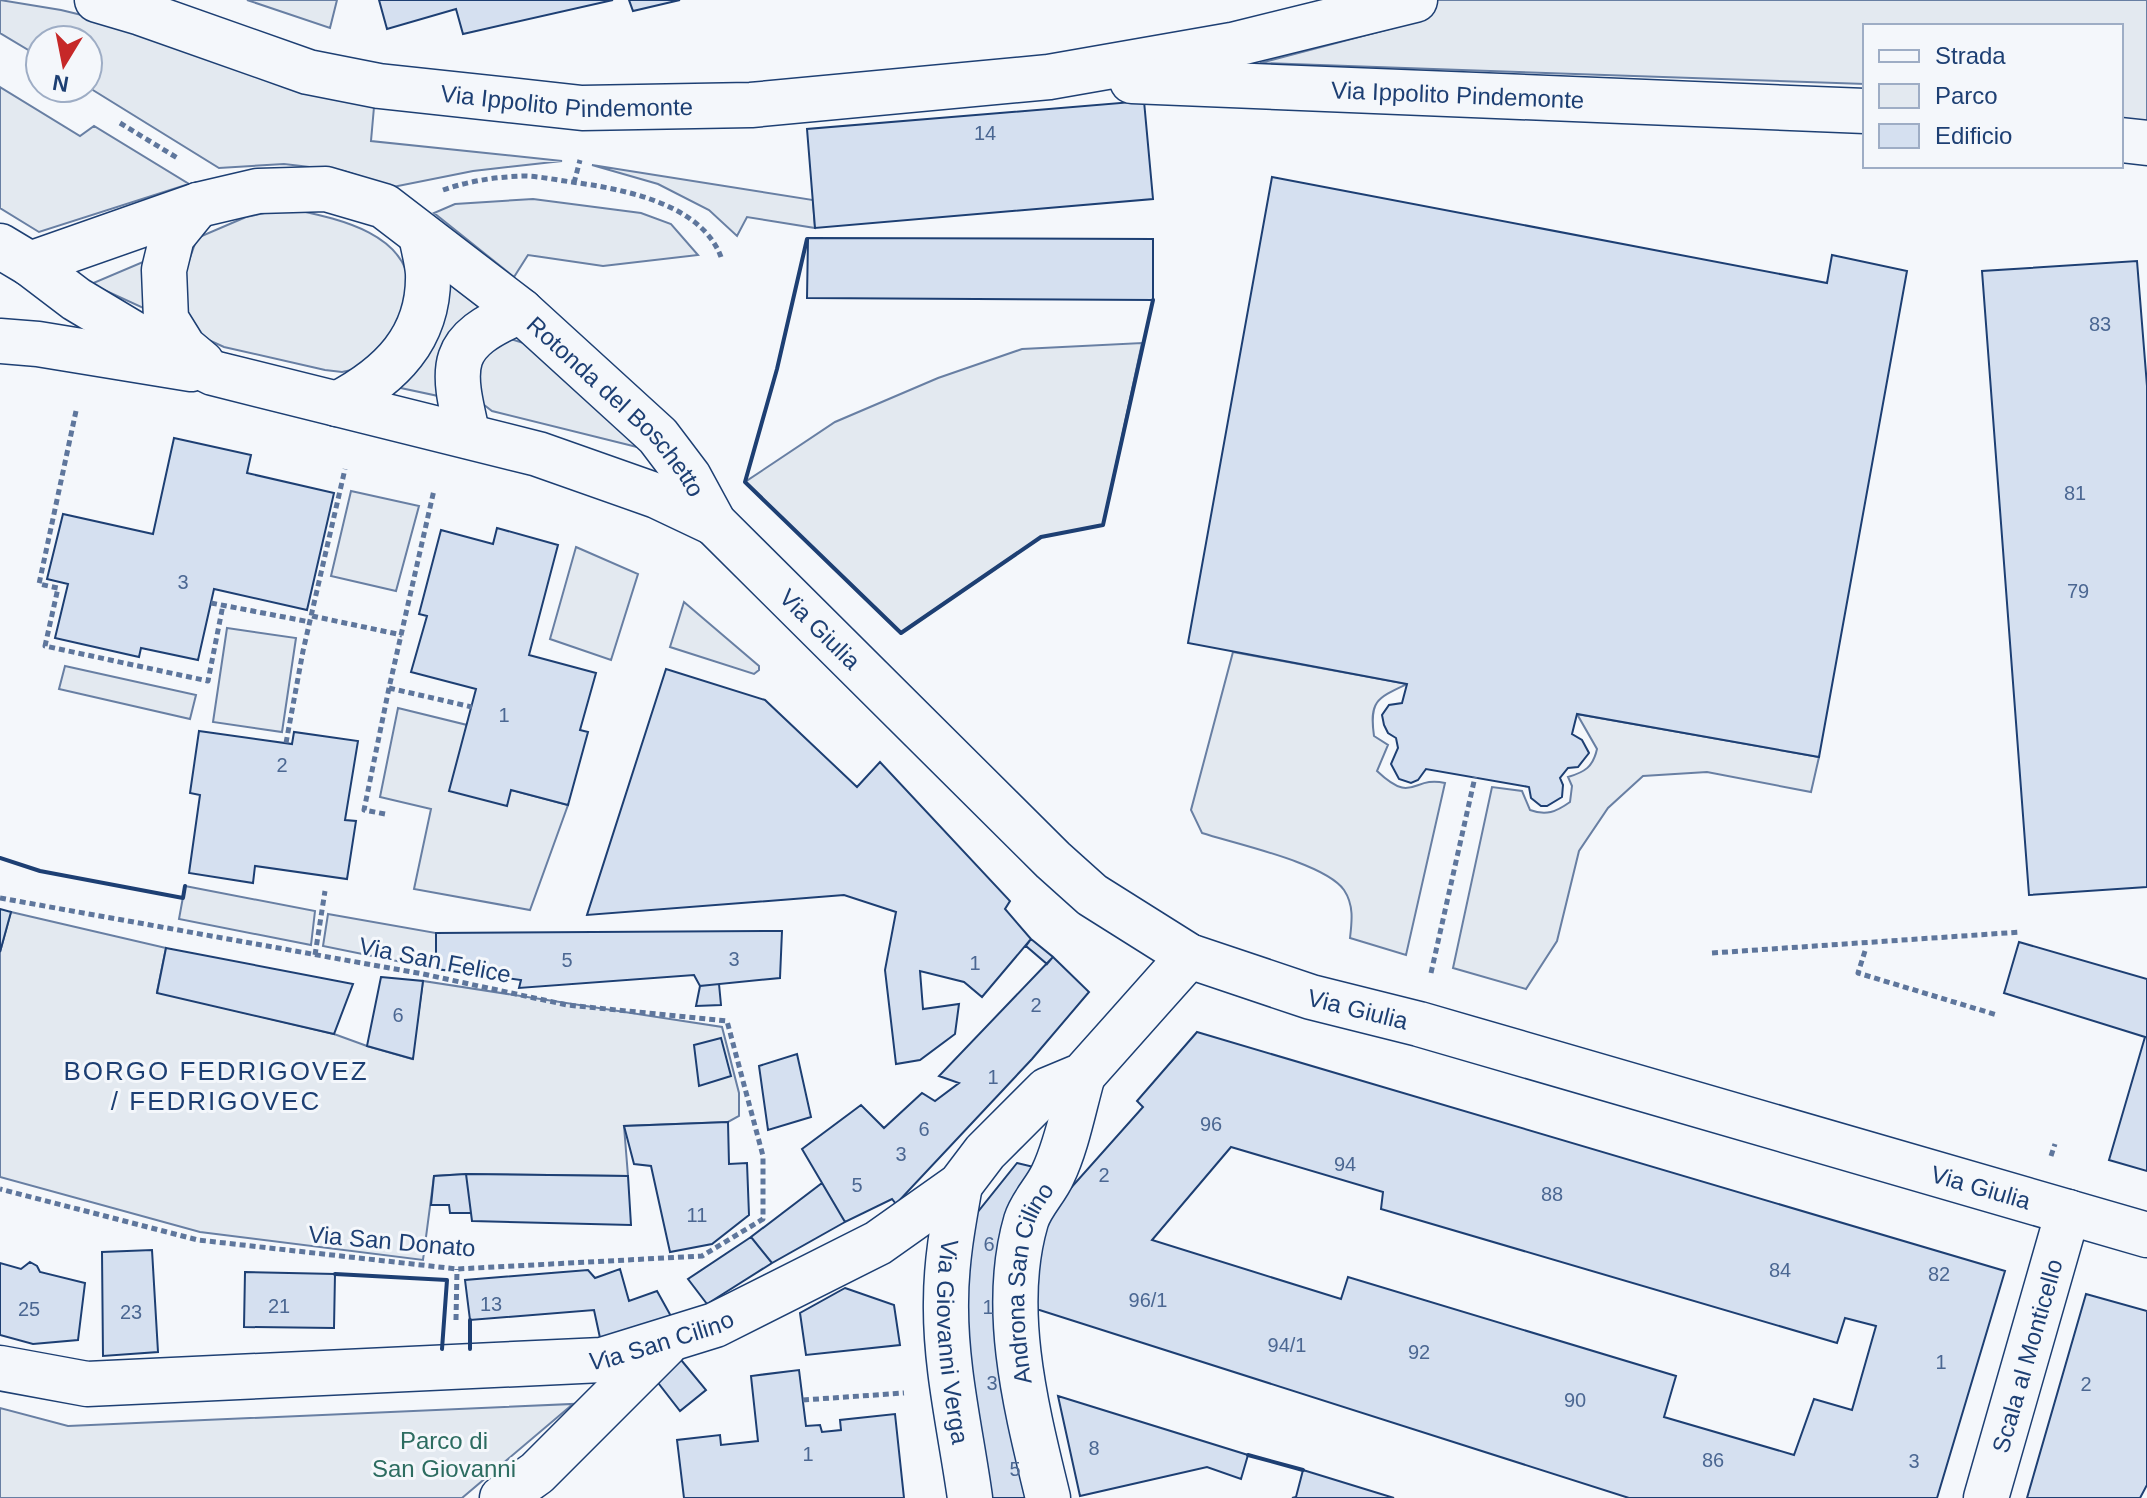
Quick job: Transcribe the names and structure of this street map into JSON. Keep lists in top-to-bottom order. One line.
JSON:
{"streets":{"street":["Via Ippolito Pindemonte","Rotonda del Boschetto","Via Giulia","Androna San Cilino","Via San Cilino","Via Giovanni Verga","Scala al Monticello"],"path":["Via San Felice","Via San Donato"]},"crossings":[["Rotonda del Boschetto","Via Giulia"],["Via Giulia","Via San Cilino"],["Via Giulia","Scala al Monticello"],["Via San Felice","Via San Donato"],["Androna San Cilino","Via San Cilino"],["Via San Cilino","Via Giovanni Verga"]],"districts":["BORGO FEDRIGOVEZ / FEDRIGOVEC"],"parks":["Parco di San Giovanni"],"house_numbers":["14","83","81","3","79","1","2","3","5","1","2","6","1","96","6","3","94","2","5","88","11","6","84","82","96/1","13","21","1","25","23","94/1","92","1","3","2","90","8","1","86","3","5"],"legend":["Strada","Parco","Edificio"],"north":"bottom"}
